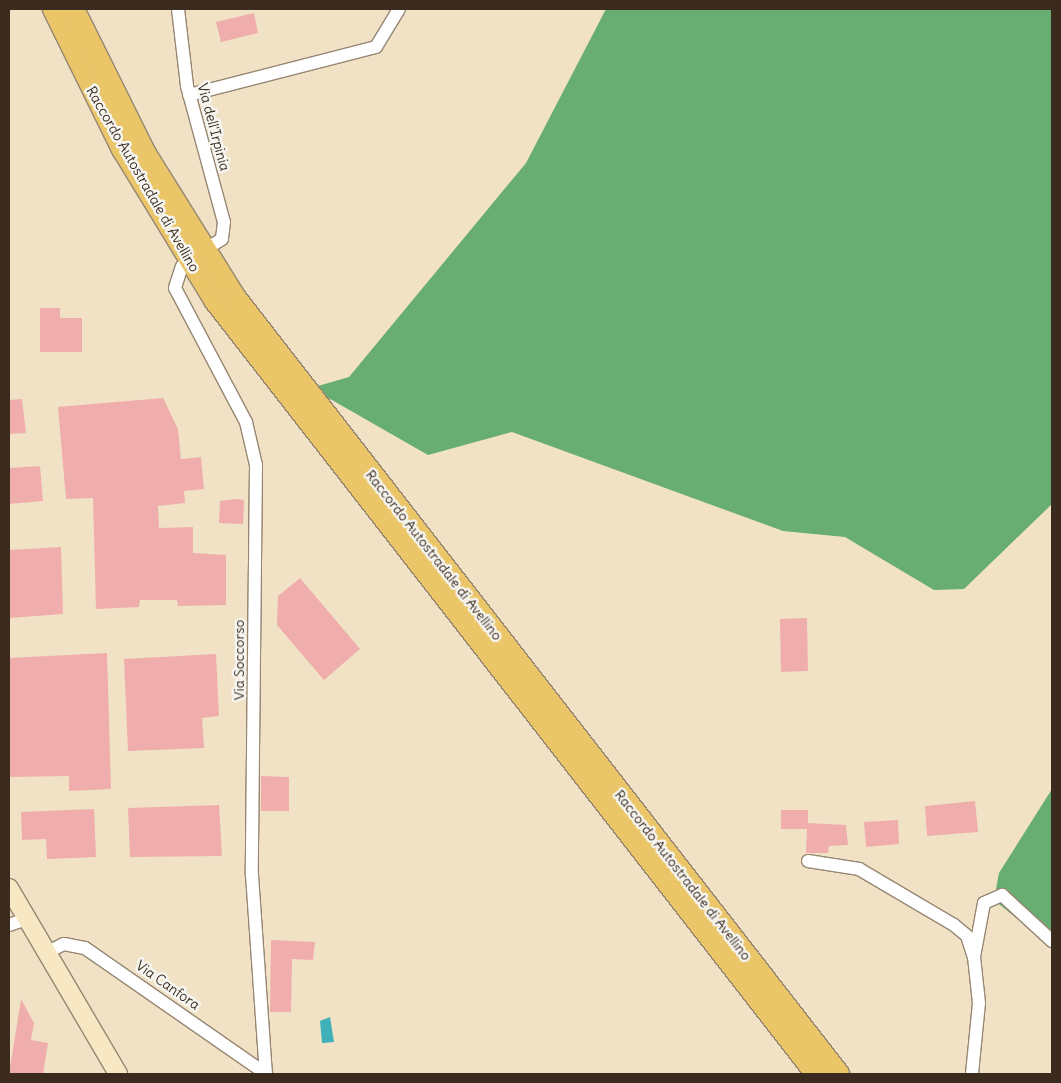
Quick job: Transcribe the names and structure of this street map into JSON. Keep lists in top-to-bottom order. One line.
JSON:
{"streets":{"highway":["Raccordo Autostradale di Avellino"],"street":["Via dell'Irpinia","Via Soccorso","Via Canfora"]},"crossings":[["Via Soccorso","Via Canfora"]]}
